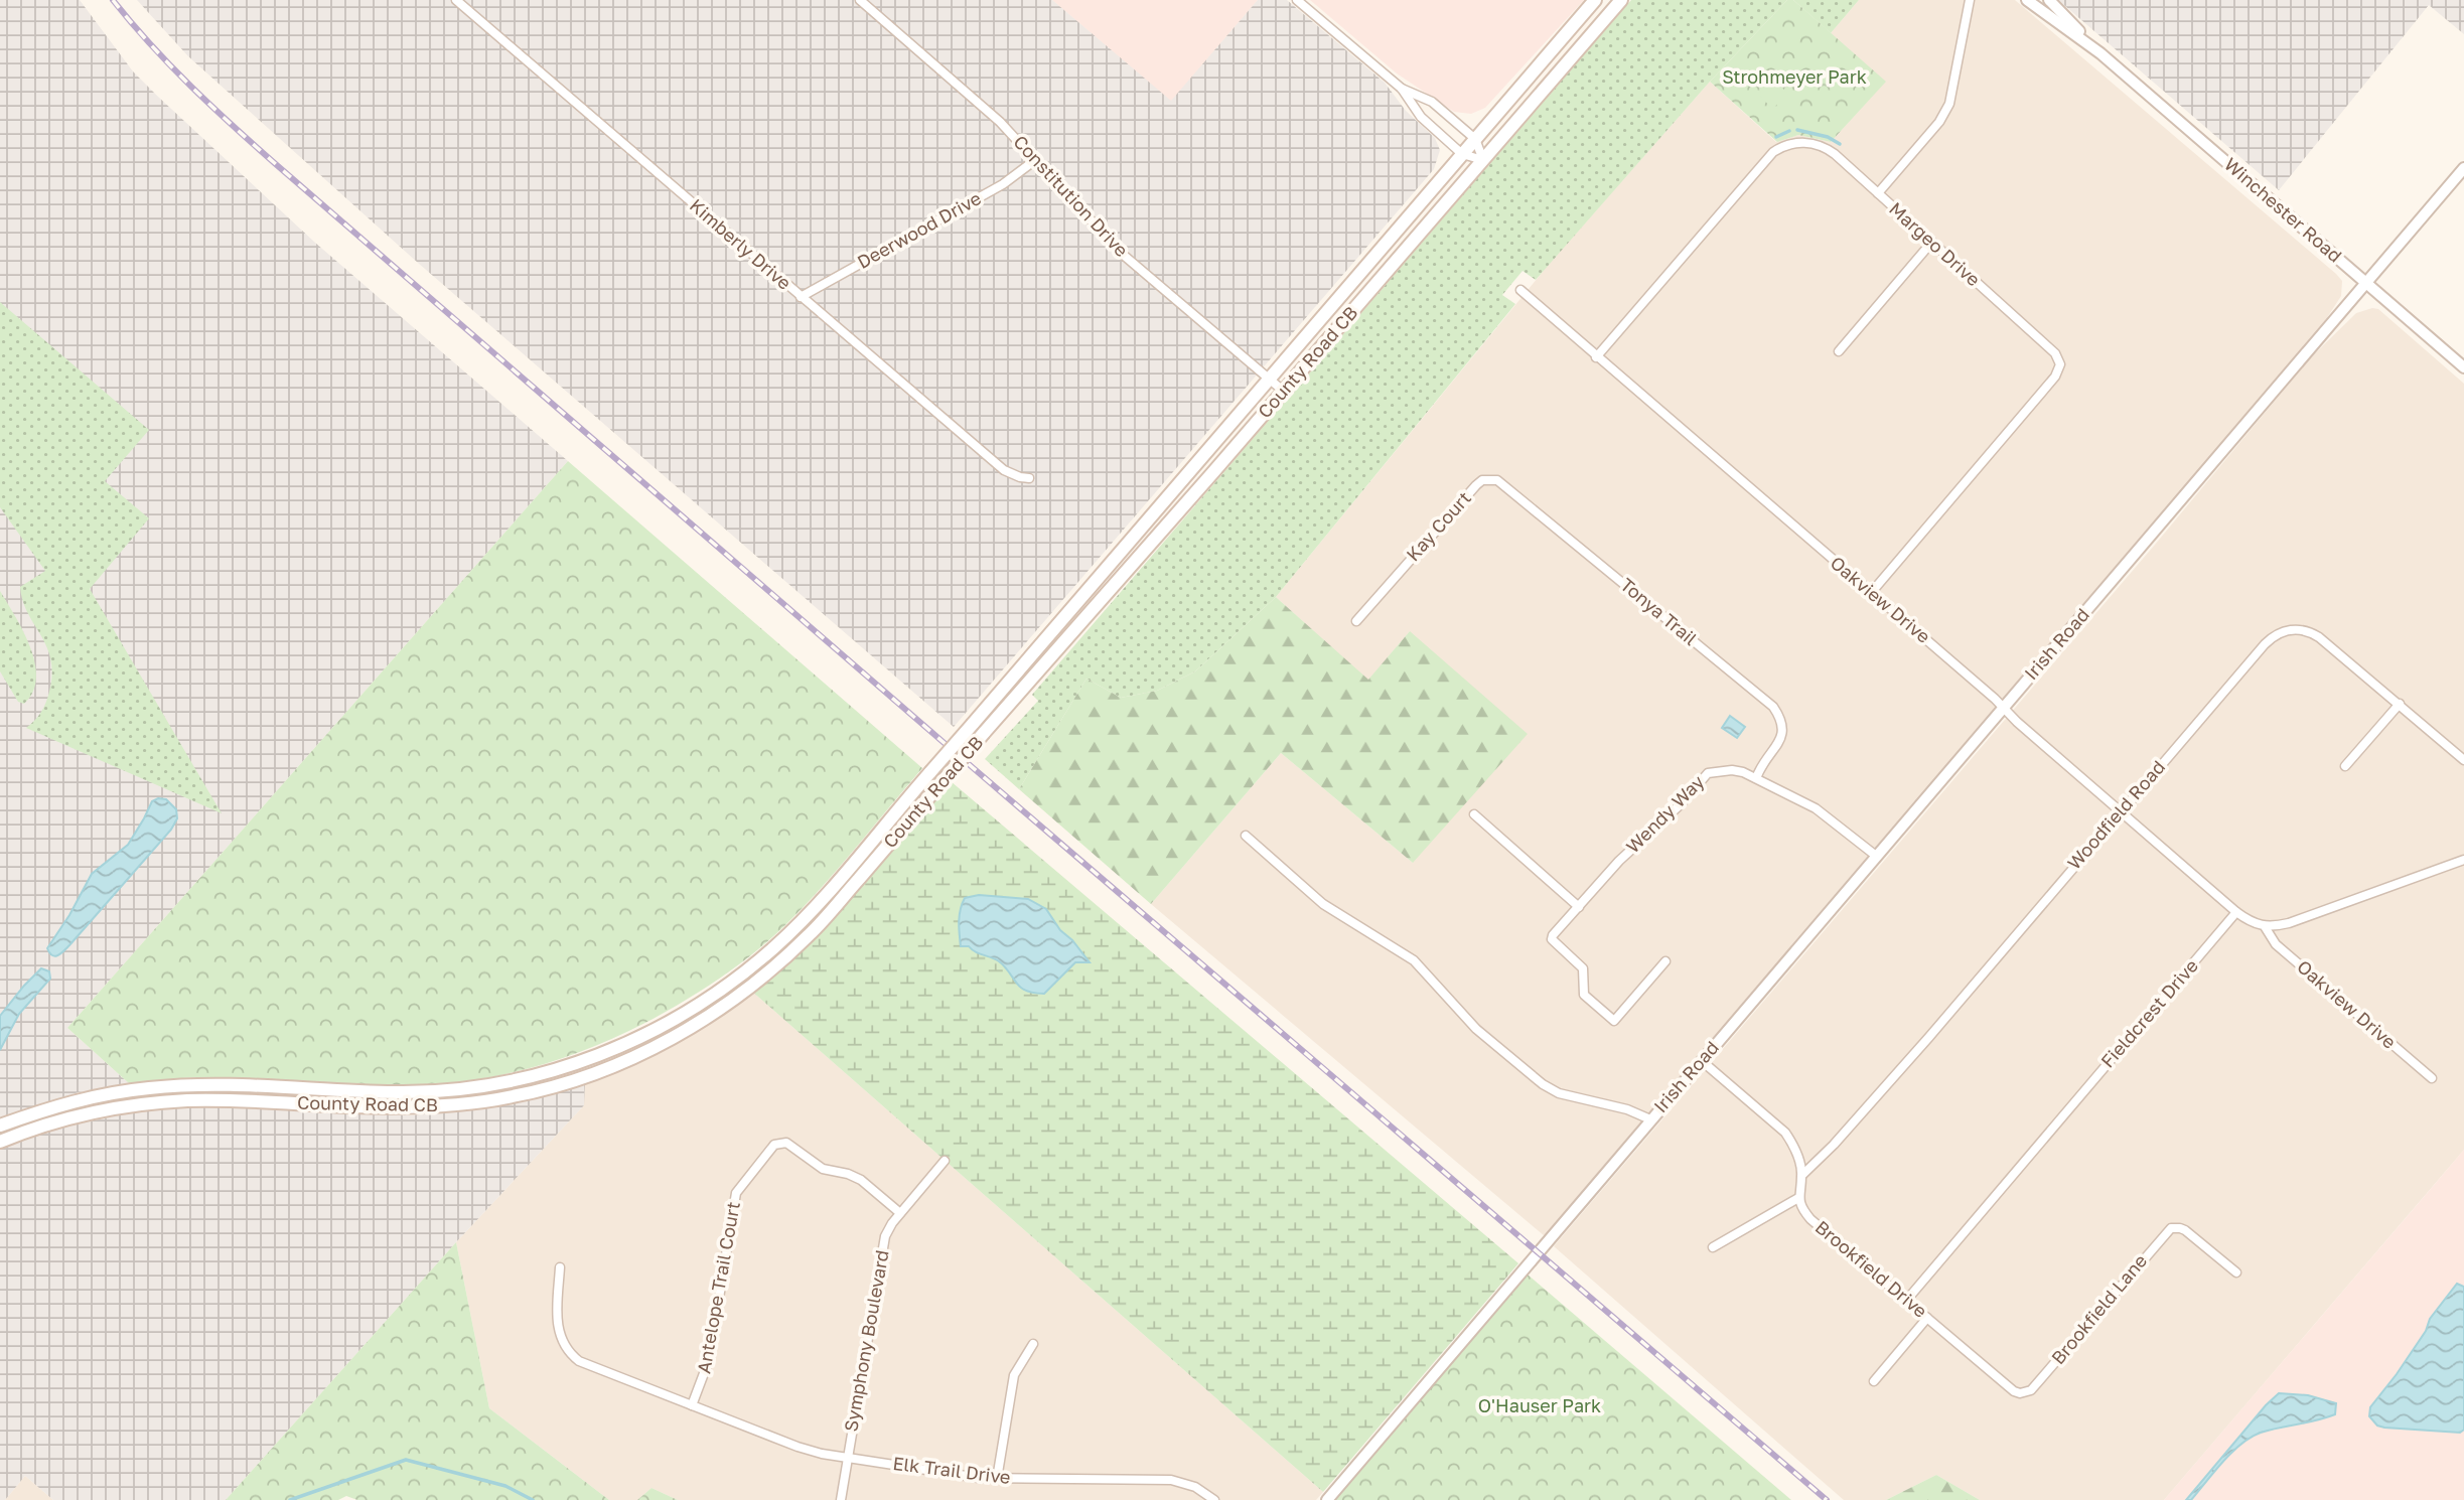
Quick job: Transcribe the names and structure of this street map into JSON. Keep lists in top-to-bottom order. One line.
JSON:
{"streets":{"main road":["County Road CB"],"street":["Constitution Drive","Winchester Road","Deerwood Drive","Kimberly Drive","Margeo Drive","Kay Court","Oakview Drive","Tonya Trail","Irish Road","Wendy Way","Woodfield Road","Fieldcrest Drive","Brookfield Drive","Antelope Trail Court","Brookfield Lane","Symphony Boulevard","Elk Trail Drive"]},"crossings":[["Constitution Drive","Deerwood Drive"],["Constitution Drive","County Road CB"],["Winchester Road","Irish Road"],["Deerwood Drive","Kimberly Drive"],["Margeo Drive","Oakview Drive"],["Kay Court","Tonya Trail"],["Oakview Drive","Irish Road"],["Oakview Drive","Woodfield Road"],["Oakview Drive","Fieldcrest Drive"],["Tonya Trail","Wendy Way"],["Irish Road","Wendy Way"],["Fieldcrest Drive","Brookfield Drive"],["Brookfield Drive","Brookfield Lane"],["Antelope Trail Court","Symphony Boulevard"],["Antelope Trail Court","Elk Trail Drive"],["Symphony Boulevard","Elk Trail Drive"]],"parks":["Strohmeyer Park","O'Hauser Park"]}
